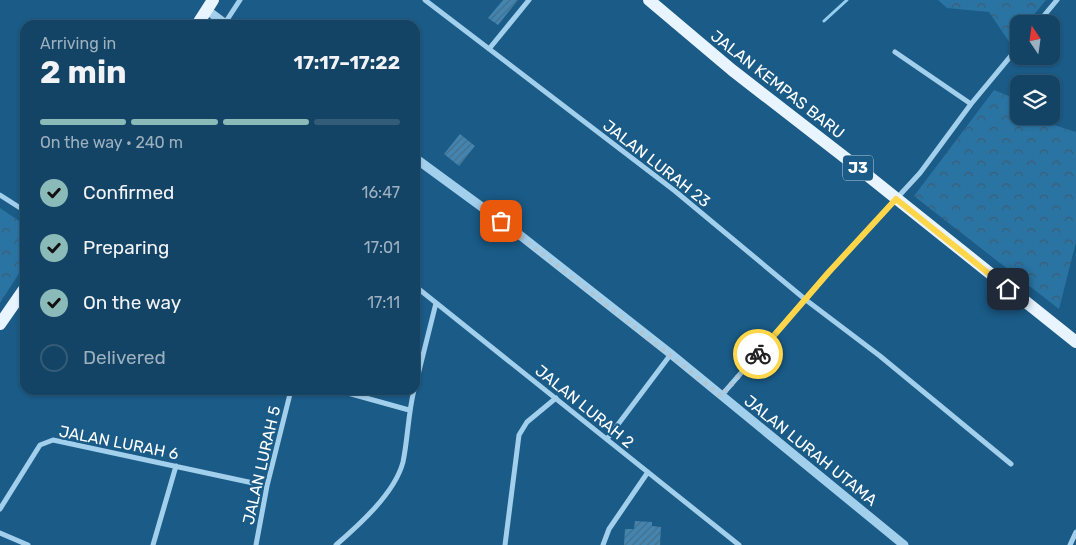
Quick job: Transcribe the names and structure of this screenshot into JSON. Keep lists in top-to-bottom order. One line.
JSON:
{"streets":{"main road":["JALAN KEMPAS BARU","J3"],"street":["JALAN LURAH 23","JALAN LURAH 2","JALAN LURAH 6","JALAN LURAH UTAMA","JALAN LURAH 5"]},"crossings":[["JALAN LURAH 6","JALAN LURAH 5"]],"north":"top","page":{"heading":["2 min","Arriving in","17:17–17:22"],"bar":"On the way · 240 m","list":[["Confirmed","16:47"],["Preparing","17:01"],["On the way","17:11"],"Delivered"]}}
